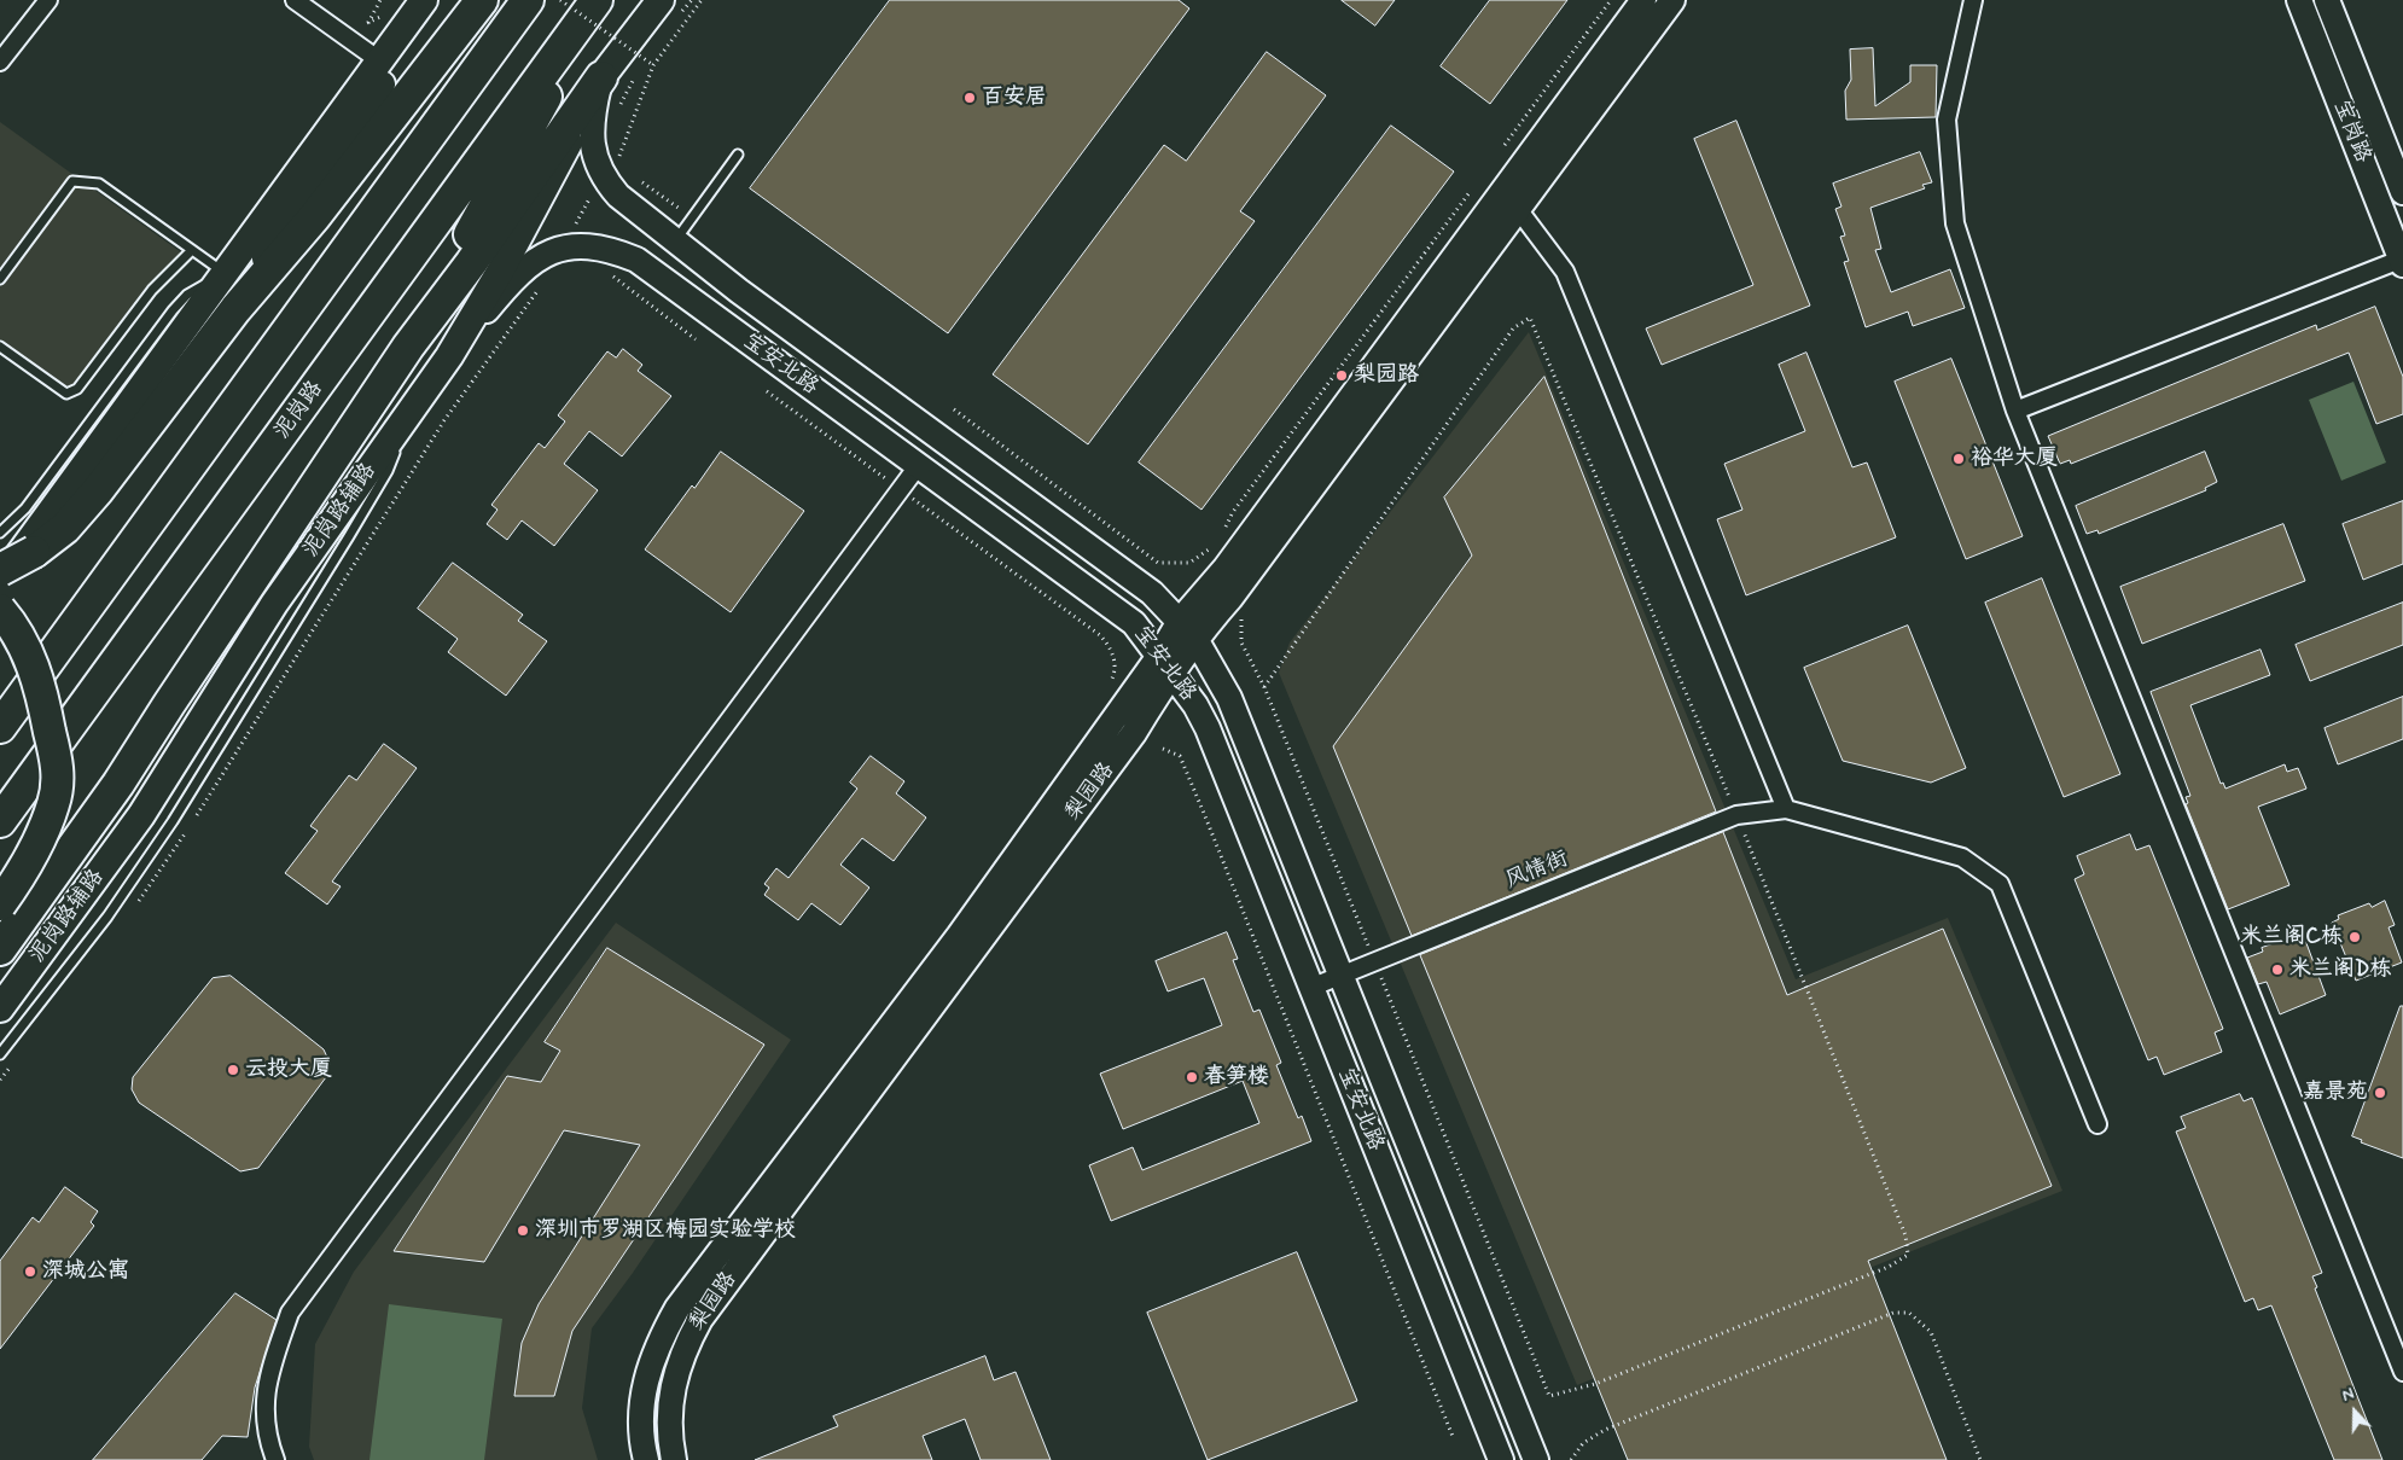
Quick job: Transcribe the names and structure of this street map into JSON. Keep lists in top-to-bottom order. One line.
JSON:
{"streets":{"highway":["泥岗路"],"main road":["泥岗路辅路"],"street":["宝岗路","宝安北路","梨园路","风情街"]},"crossings":[["宝安北路","泥岗路辅路"],["宝安北路","梨园路"],["宝安北路","风情街"]],"places":["百安居","梨园路","裕华大厦","米兰阁C栋","米兰阁D栋","云投大厦","春笋楼","嘉景苑","深圳市罗湖区梅园实验学校","深城公寓"],"north":"top"}
